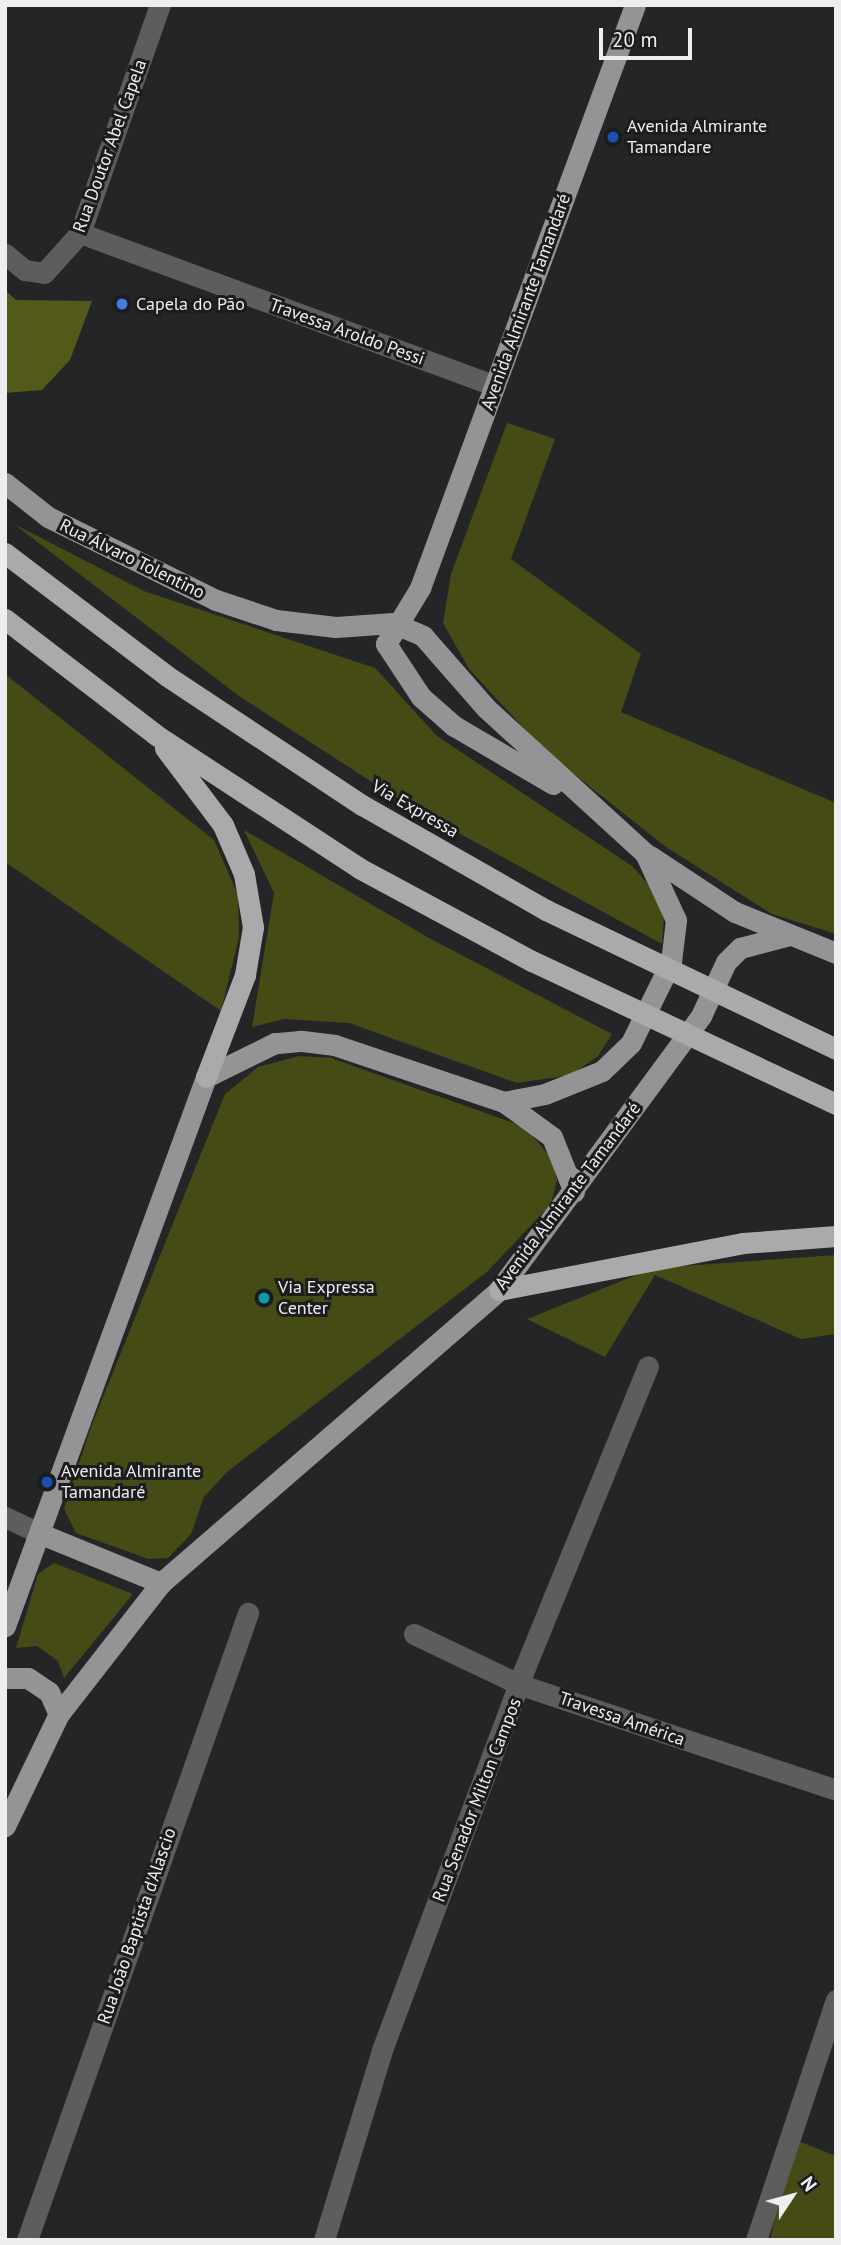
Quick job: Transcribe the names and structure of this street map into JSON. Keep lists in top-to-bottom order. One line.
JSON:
{"streets":{"highway":["Via Expressa"],"main road":["Avenida Almirante Tamandaré","Rua Álvaro Tolentino"],"street":["Rua Doutor Abel Capela","Travessa Aroldo Pessi","Travessa América","Rua Senador Milton Campos","Rua João Baptista d'Alascio"]},"crossings":[["Rua Doutor Abel Capela","Travessa Aroldo Pessi"],["Avenida Almirante Tamandaré","Travessa Aroldo Pessi"],["Avenida Almirante Tamandaré","Rua Álvaro Tolentino"],["Travessa América","Rua Senador Milton Campos"]],"places":["Avenida Almirante Tamandare","Capela do Pão","Via Expressa Center","Avenida Almirante Tamandaré"],"scale_bar":"20 m","north":"top right"}
